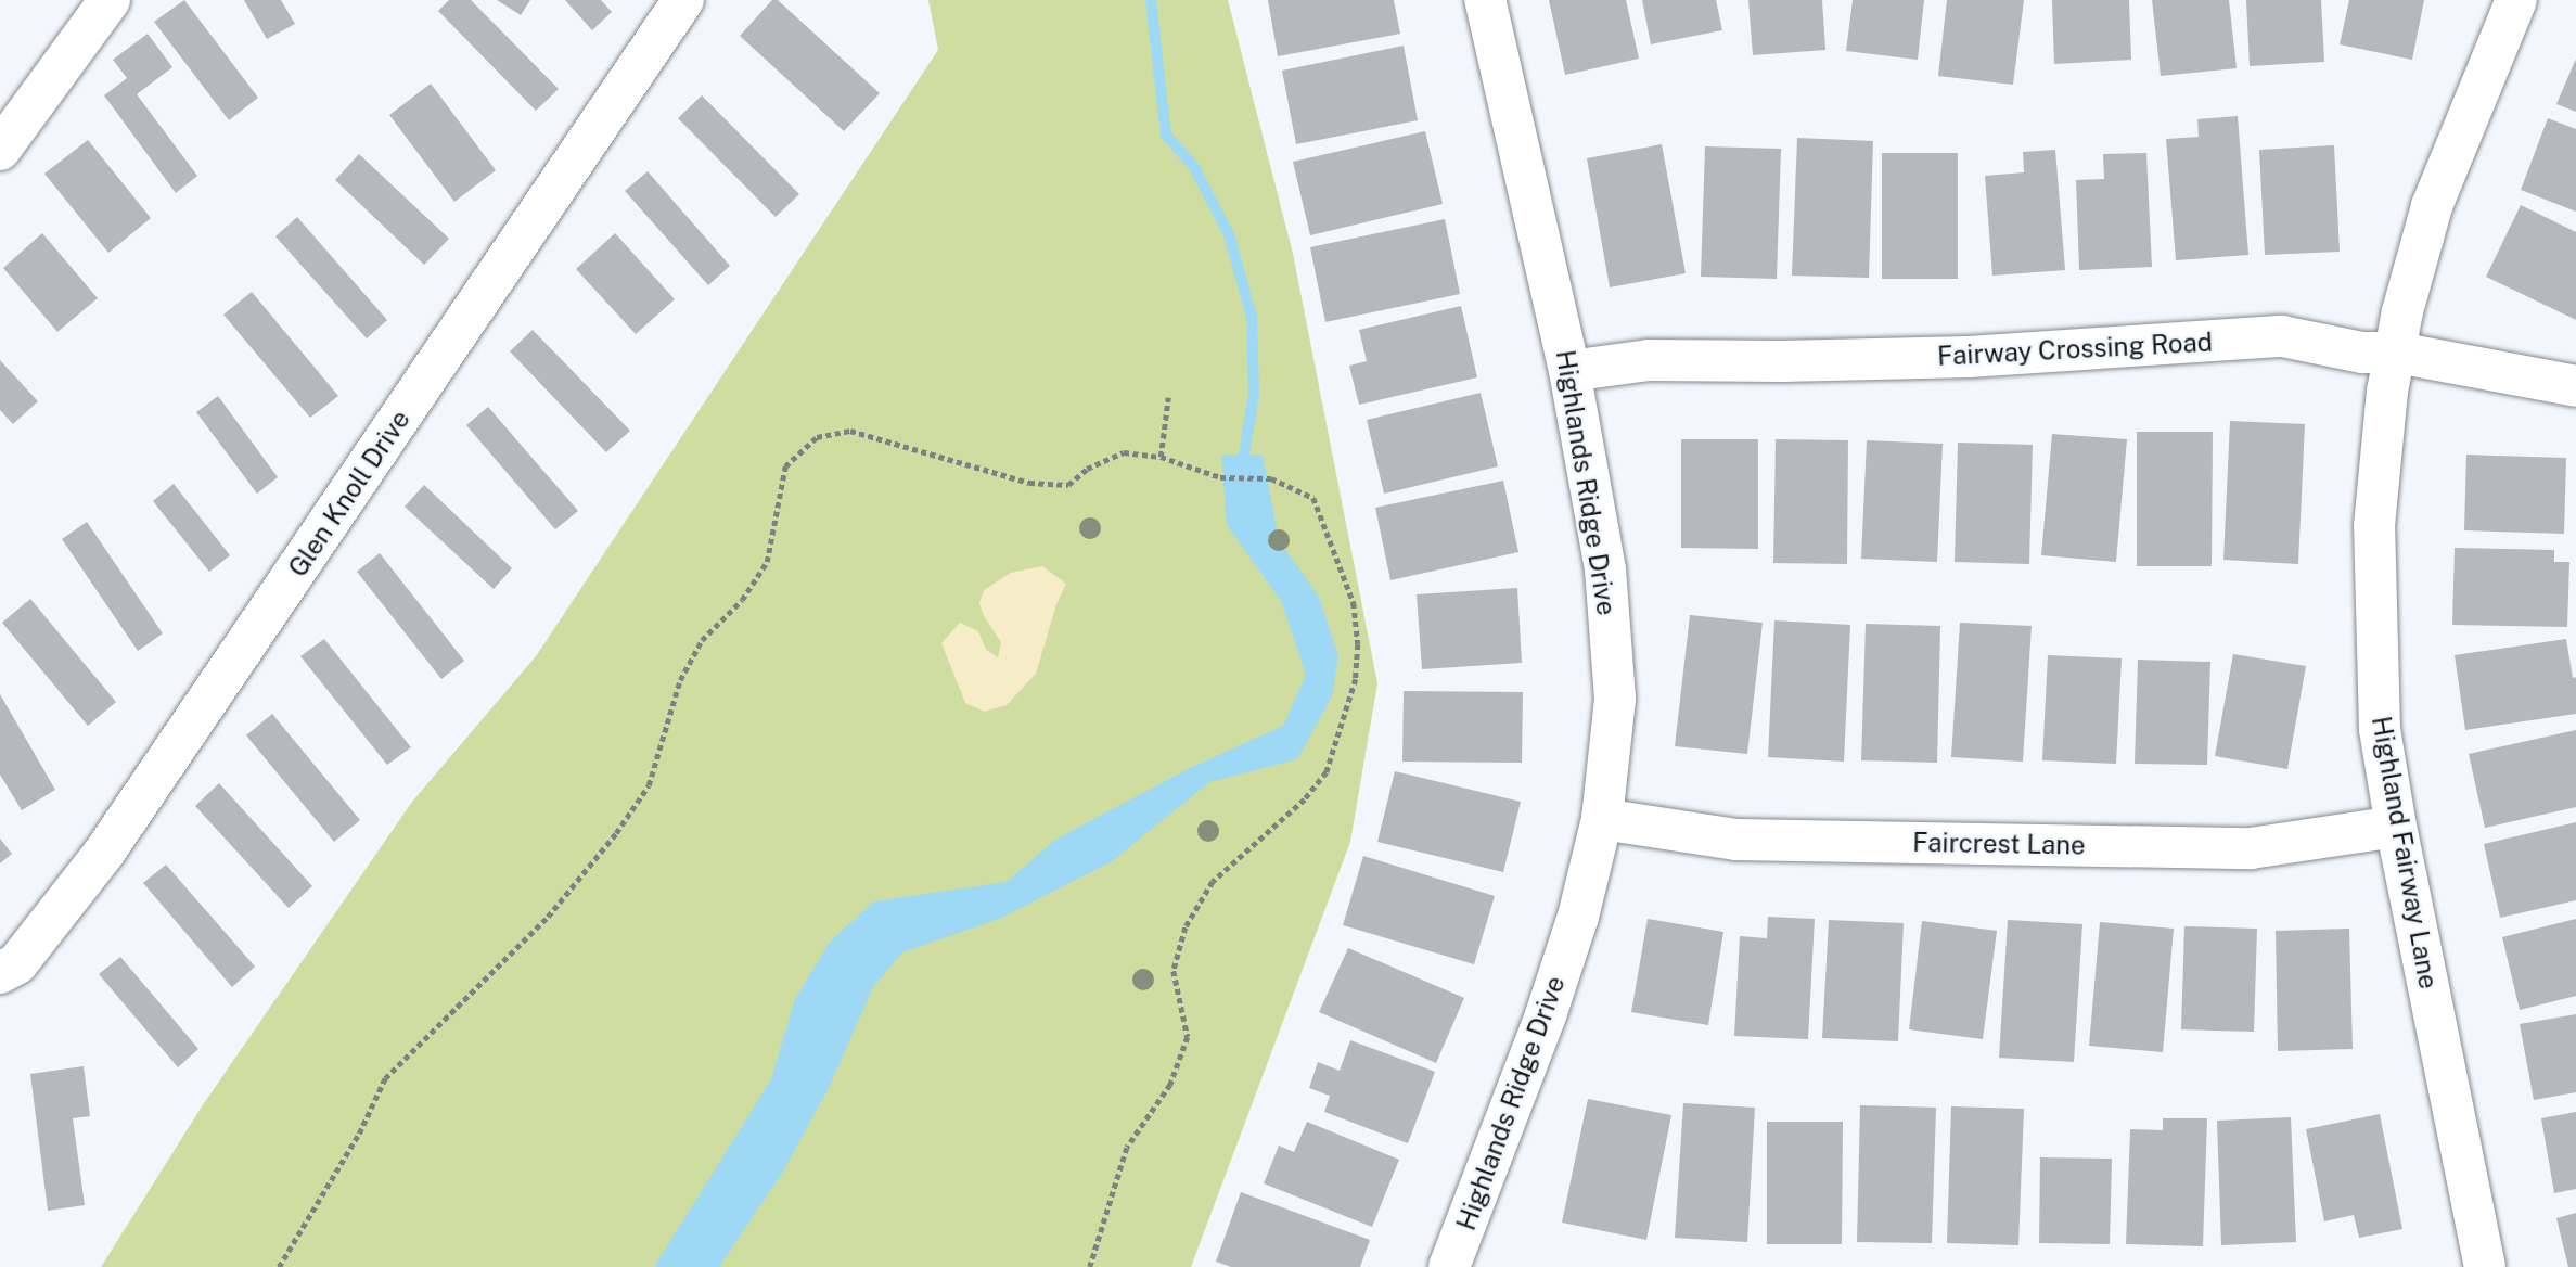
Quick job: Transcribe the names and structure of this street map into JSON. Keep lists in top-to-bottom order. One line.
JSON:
{"streets":{"street":["Fairway Crossing Road","Highlands Ridge Drive","Glen Knoll Drive","Faircrest Lane","Highland Fairway Lane"]},"crossings":[["Fairway Crossing Road","Highlands Ridge Drive"],["Fairway Crossing Road","Highland Fairway Lane"],["Highlands Ridge Drive","Faircrest Lane"],["Faircrest Lane","Highland Fairway Lane"]]}
